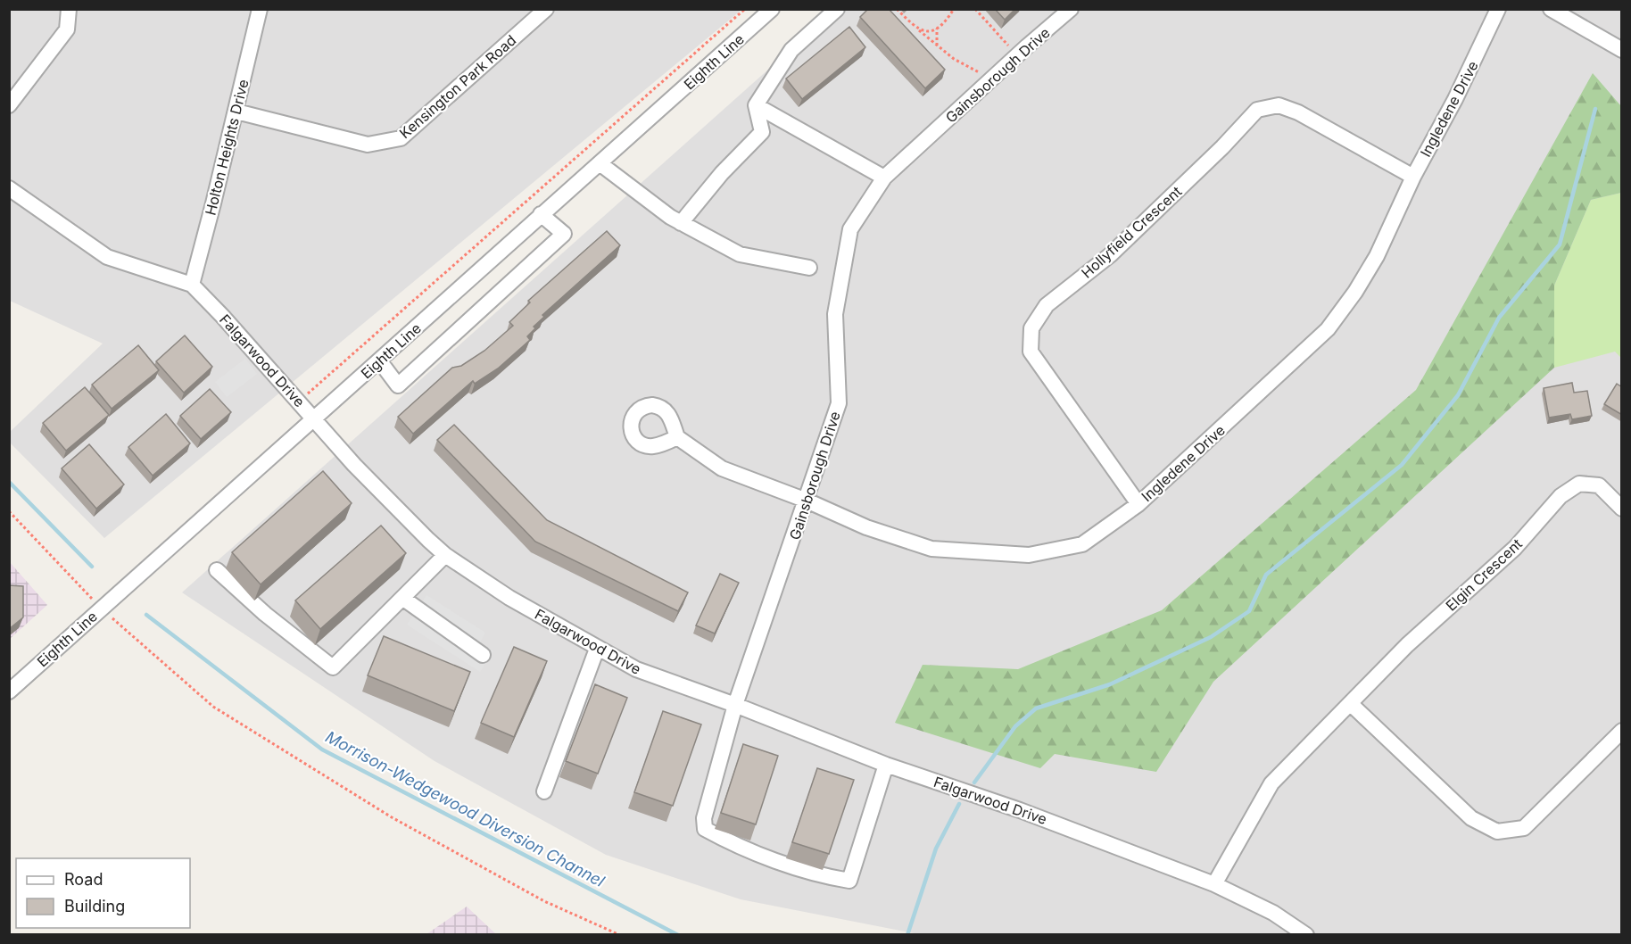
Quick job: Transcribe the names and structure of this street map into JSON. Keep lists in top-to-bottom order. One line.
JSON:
{"streets":{"street":["Eighth Line","Gainsborough Drive","Kensington Park Road","Ingledene Drive","Holton Heights Drive","Hollyfield Crescent","Falgarwood Drive","Elgin Crescent"]},"crossings":[["Eighth Line","Falgarwood Drive"],["Gainsborough Drive","Ingledene Drive"],["Gainsborough Drive","Falgarwood Drive"],["Kensington Park Road","Holton Heights Drive"],["Ingledene Drive","Hollyfield Crescent"],["Holton Heights Drive","Falgarwood Drive"],["Falgarwood Drive","Elgin Crescent"]],"water":["Morrison-Wedgewood Diversion Channel"],"legend":["Road","Building"]}
